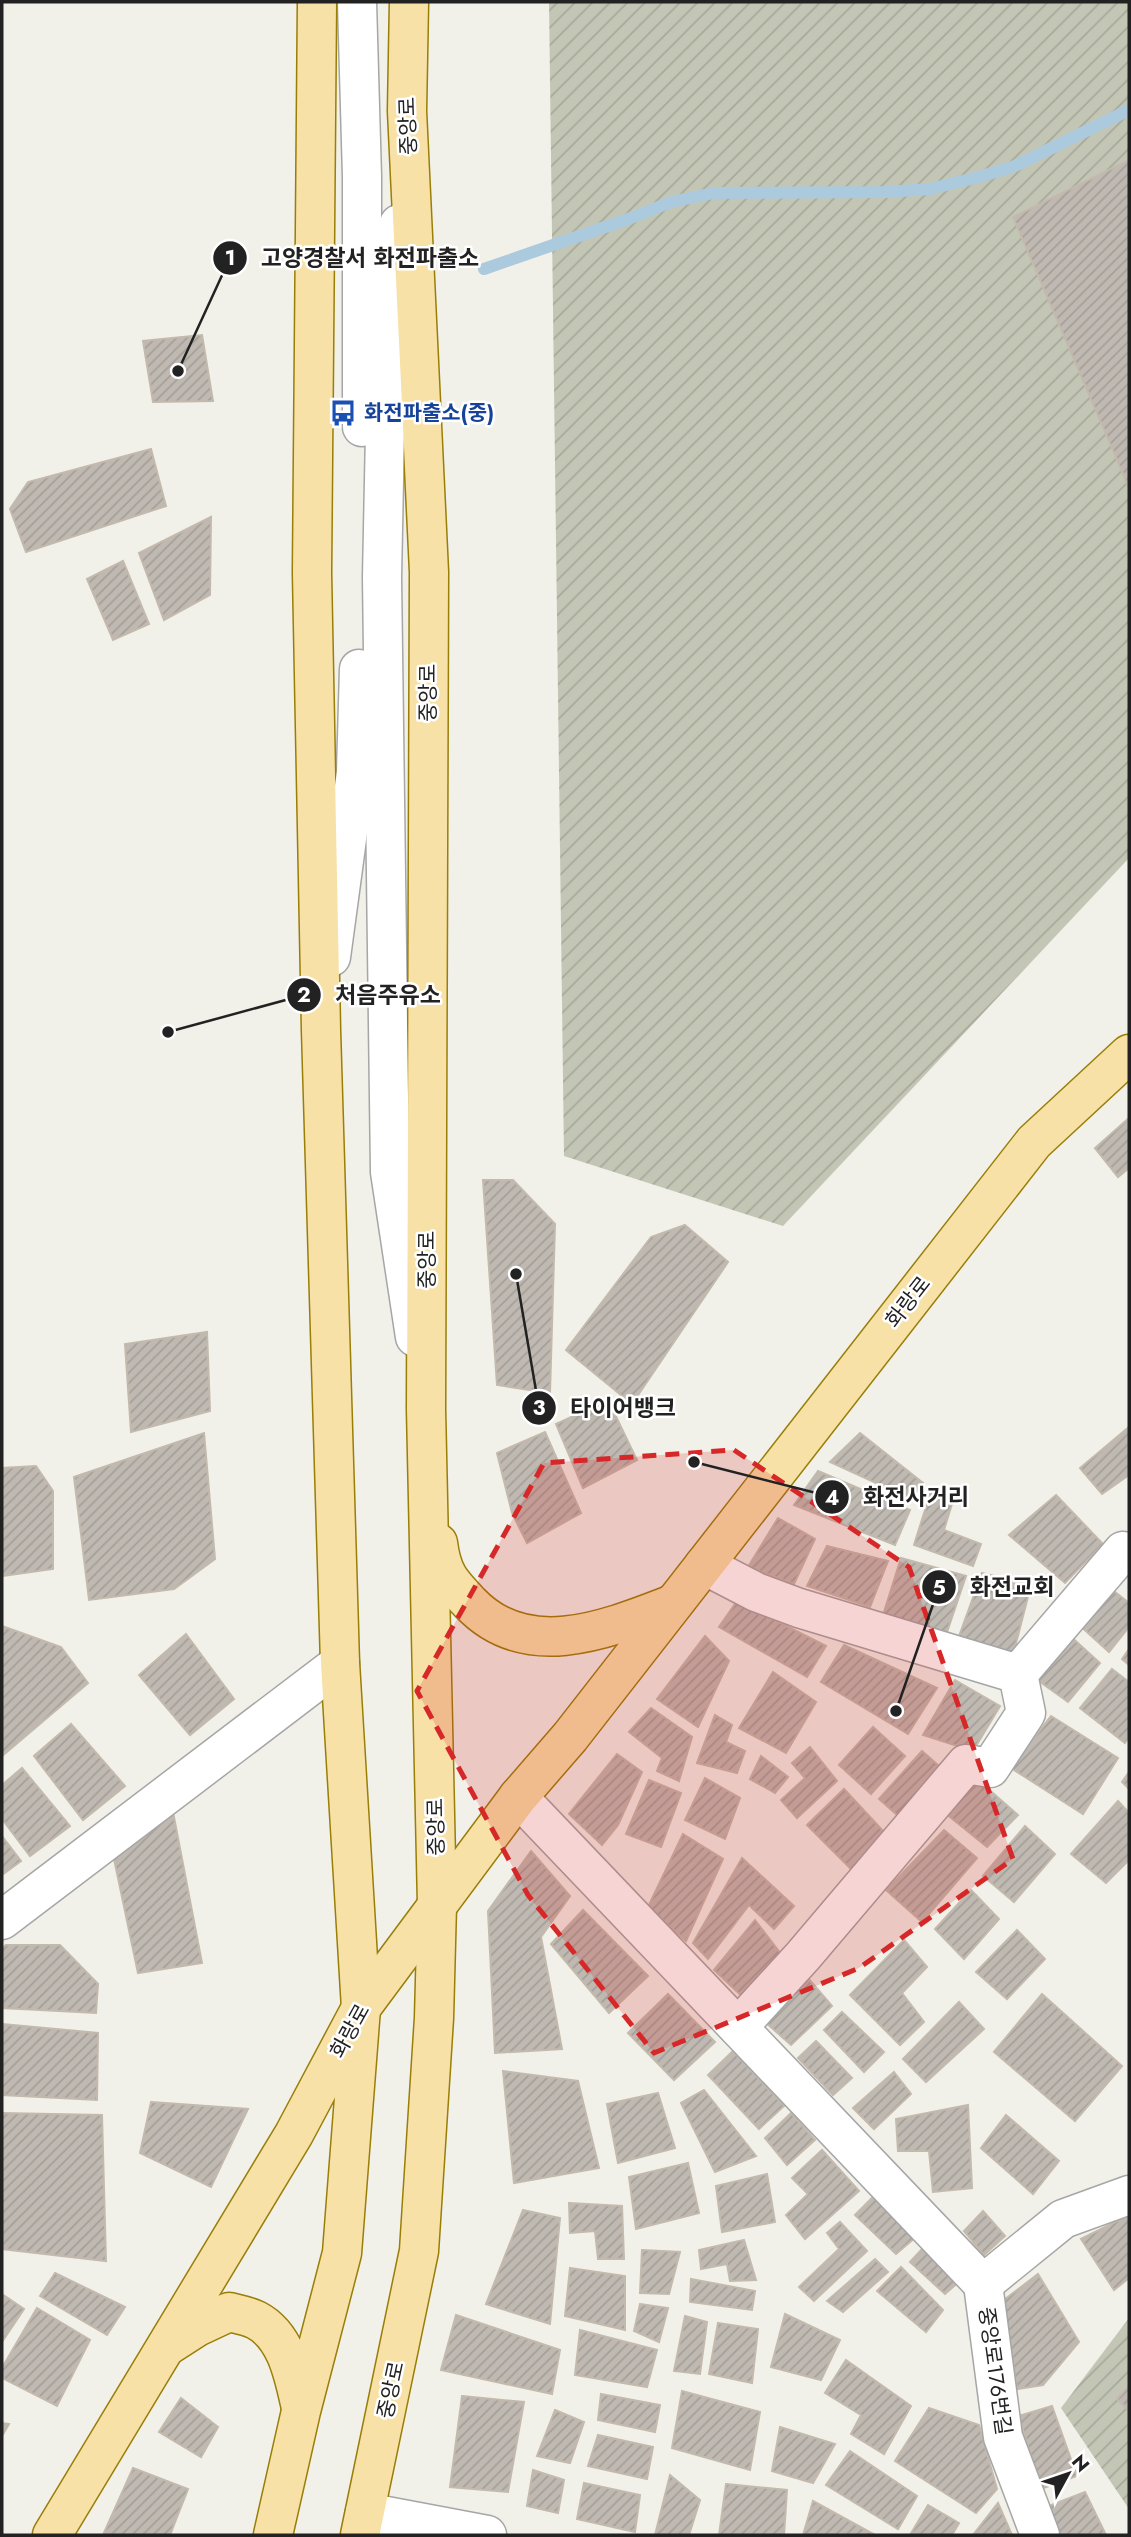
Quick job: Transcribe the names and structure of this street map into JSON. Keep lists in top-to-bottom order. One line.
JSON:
{"streets":{"main road":["중앙로","화랑로"],"street":["중앙로176번길"]},"crossings":[["중앙로","화랑로"]],"places":{"other":["고양경찰서 화전파출소","처음주유소","타이어뱅크","화전사거리","화전교회"],"bus stop":["화전파출소(중)"]},"north":"top right"}
